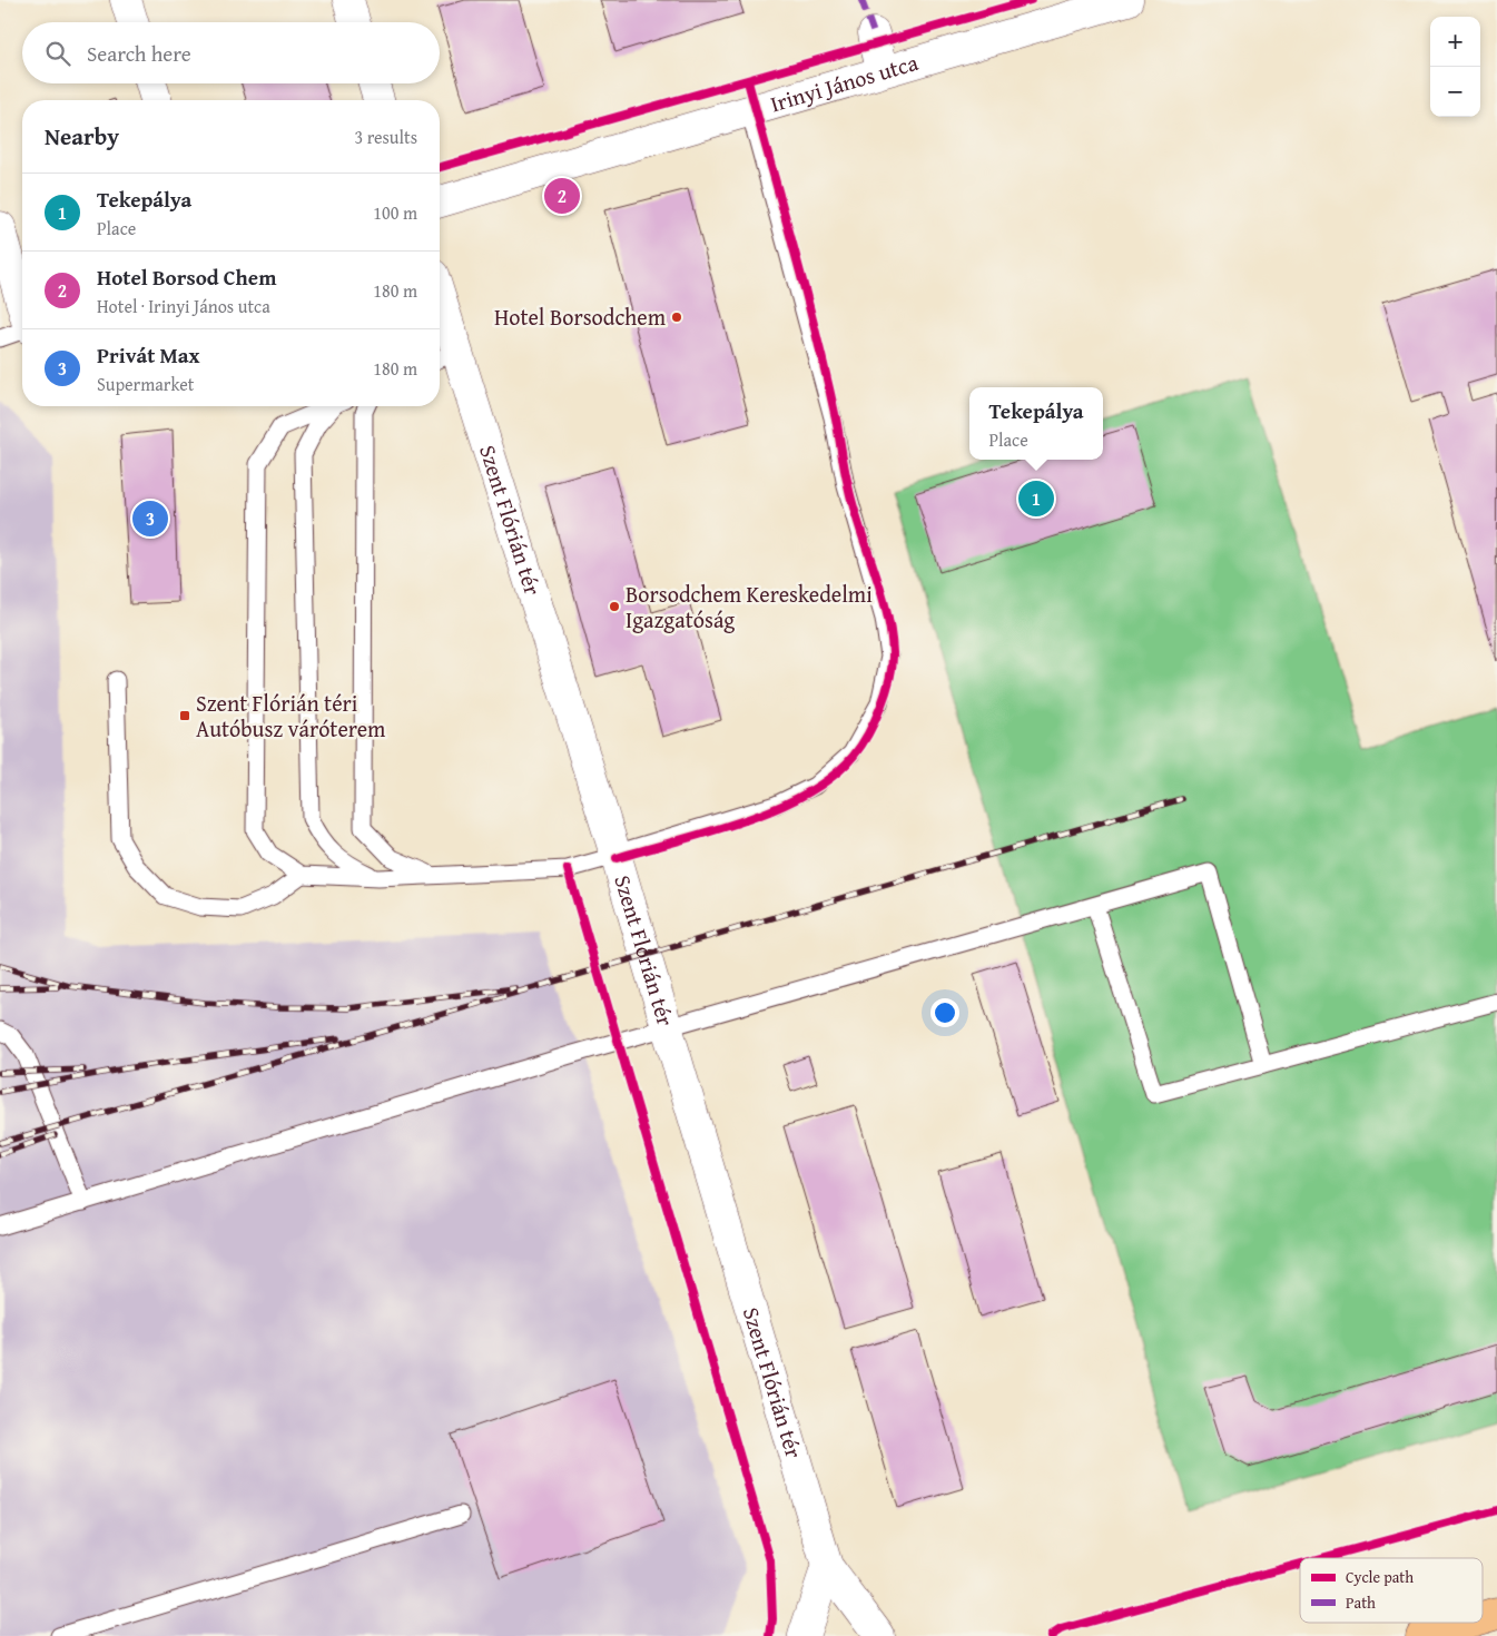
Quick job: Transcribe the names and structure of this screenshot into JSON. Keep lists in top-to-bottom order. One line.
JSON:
{"streets":{"street":["Irinyi János utca","Szent Flórián tér"]},"places":{"other":["Hotel Borsodchem","Borsodchem Kereskedelmi Igazgatóság"],"transit":["Szent Flórián téri Autóbusz váróterem"]},"legend":["Cycle path","Path"],"page":{"map_buttons":["+","−"],"search":"Search here","heading":["Nearby","3 results"],"list":[{"mark":"1","name":"Tekepálya","note":"Place","value":"100 m"},{"mark":"2","name":"Hotel Borsod Chem","note":"Hotel · Irinyi János utca","value":"180 m"},{"mark":"3","name":"Privát Max","note":"Supermarket","value":"180 m"}],"pins":["2","1","3"],"popup":["Tekepálya","Place"]}}
